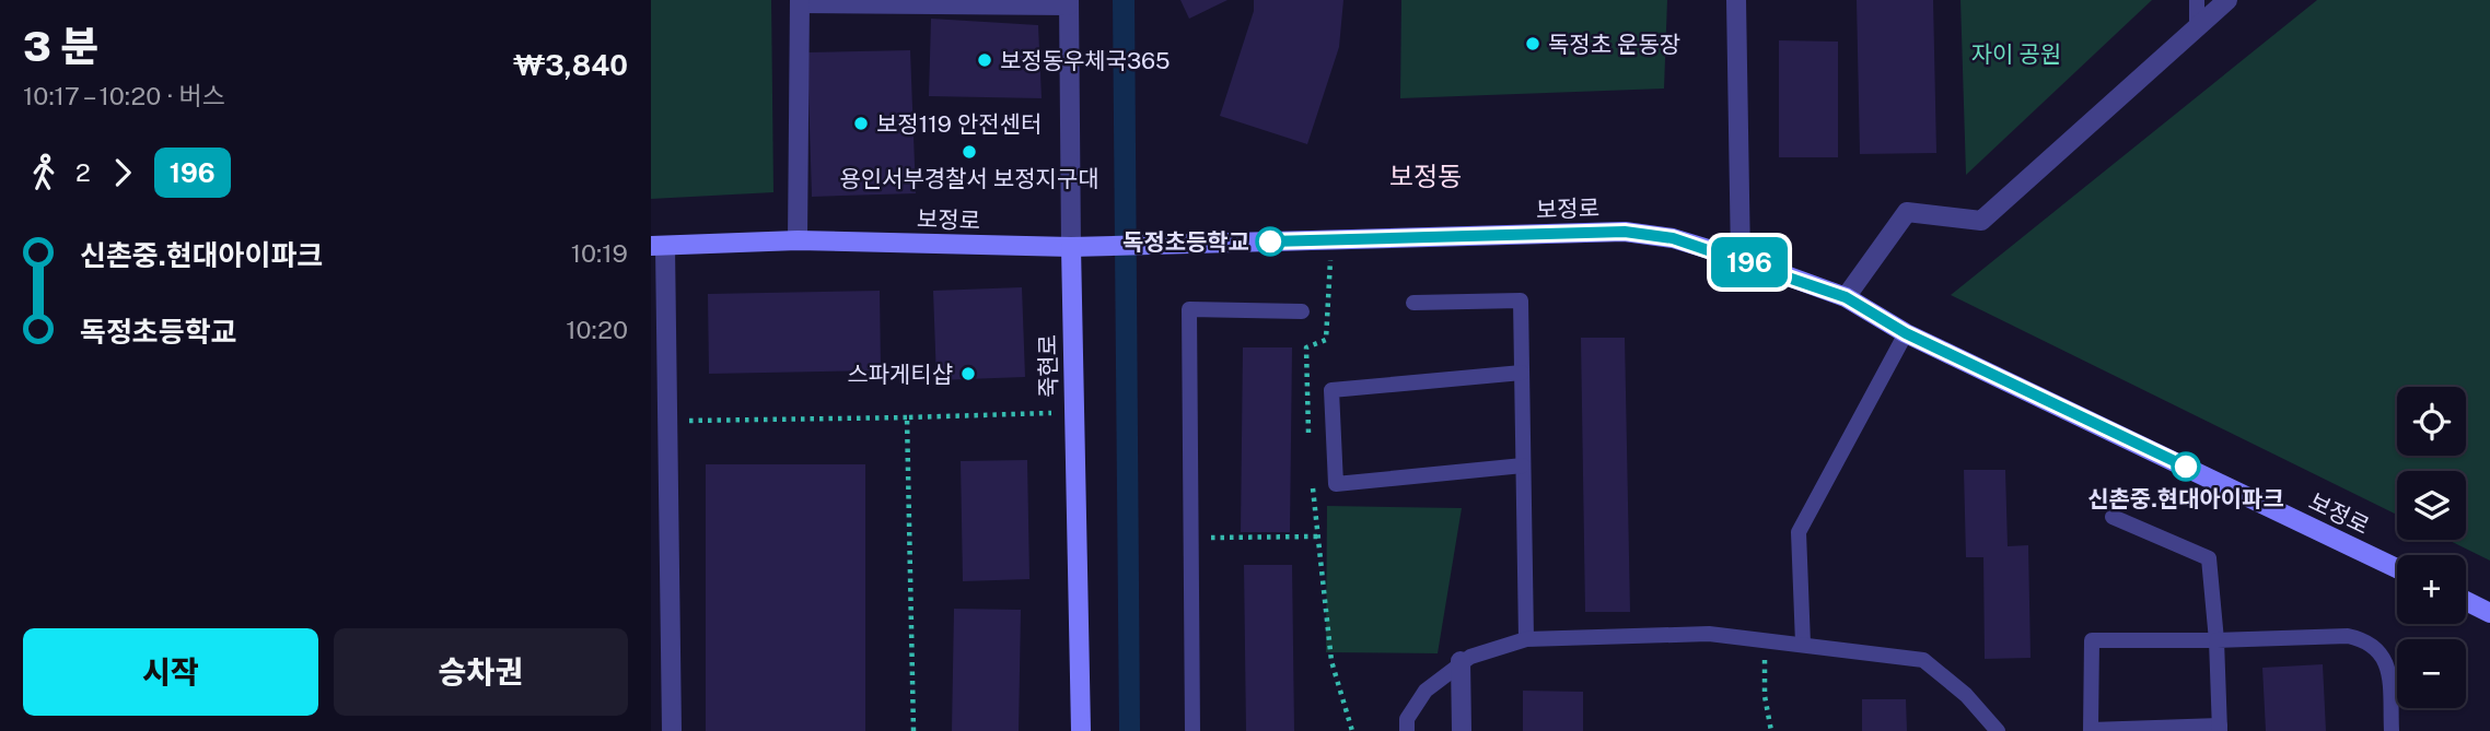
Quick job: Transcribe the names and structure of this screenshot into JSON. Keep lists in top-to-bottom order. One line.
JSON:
{"streets":{"street":["보정로","죽현로"]},"crossings":[["보정로","죽현로"]],"districts":["보정동"],"parks":["자이 공원"],"places":["독정초 운동장","보정동우체국365","보정119 안전센터","용인서부경찰서 보정지구대","독정초등학교","스파게티샵","신촌중.현대아이파크"],"lines":["bus line 196"],"page":{"heading":["3 분","10:17 – 10:20 · 버스","₩3,840"],"on_map":"196","legs":["2","196"],"list":[{"name":"신촌중.현대아이파크","value":"10:19"},{"name":"독정초등학교","value":"10:20"}],"map_buttons":["+","−"],"buttons":["시작","승차권"]}}
